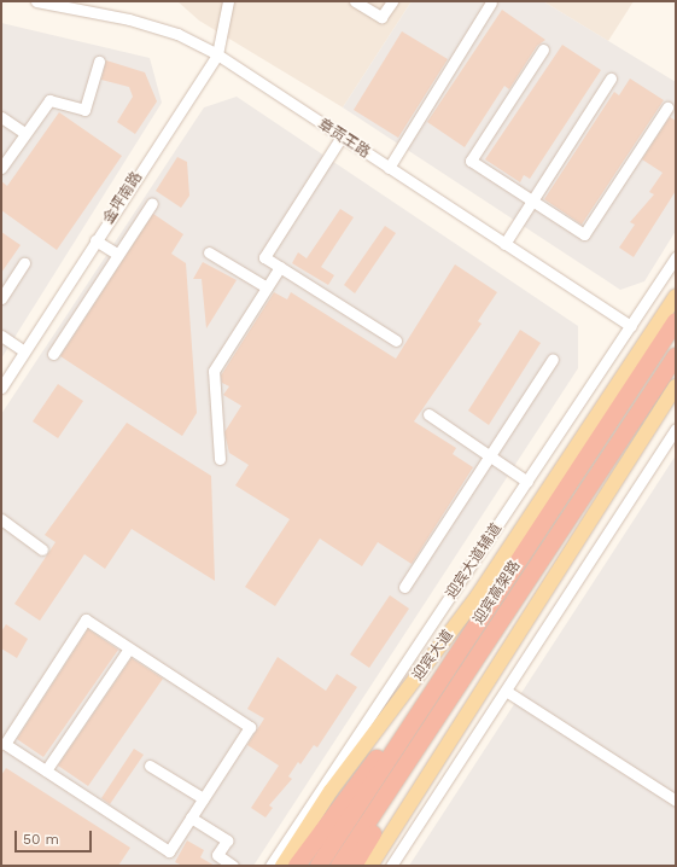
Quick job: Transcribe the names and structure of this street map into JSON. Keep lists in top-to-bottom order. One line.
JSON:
{"streets":{"highway":["迎宾高架路"],"main road":["迎宾大道"],"street":["章贡王路","金坪南路","迎宾大道辅道"]},"crossings":[["章贡王路","金坪南路"],["章贡王路","迎宾大道辅道"]],"scale_bar":"50 m"}
